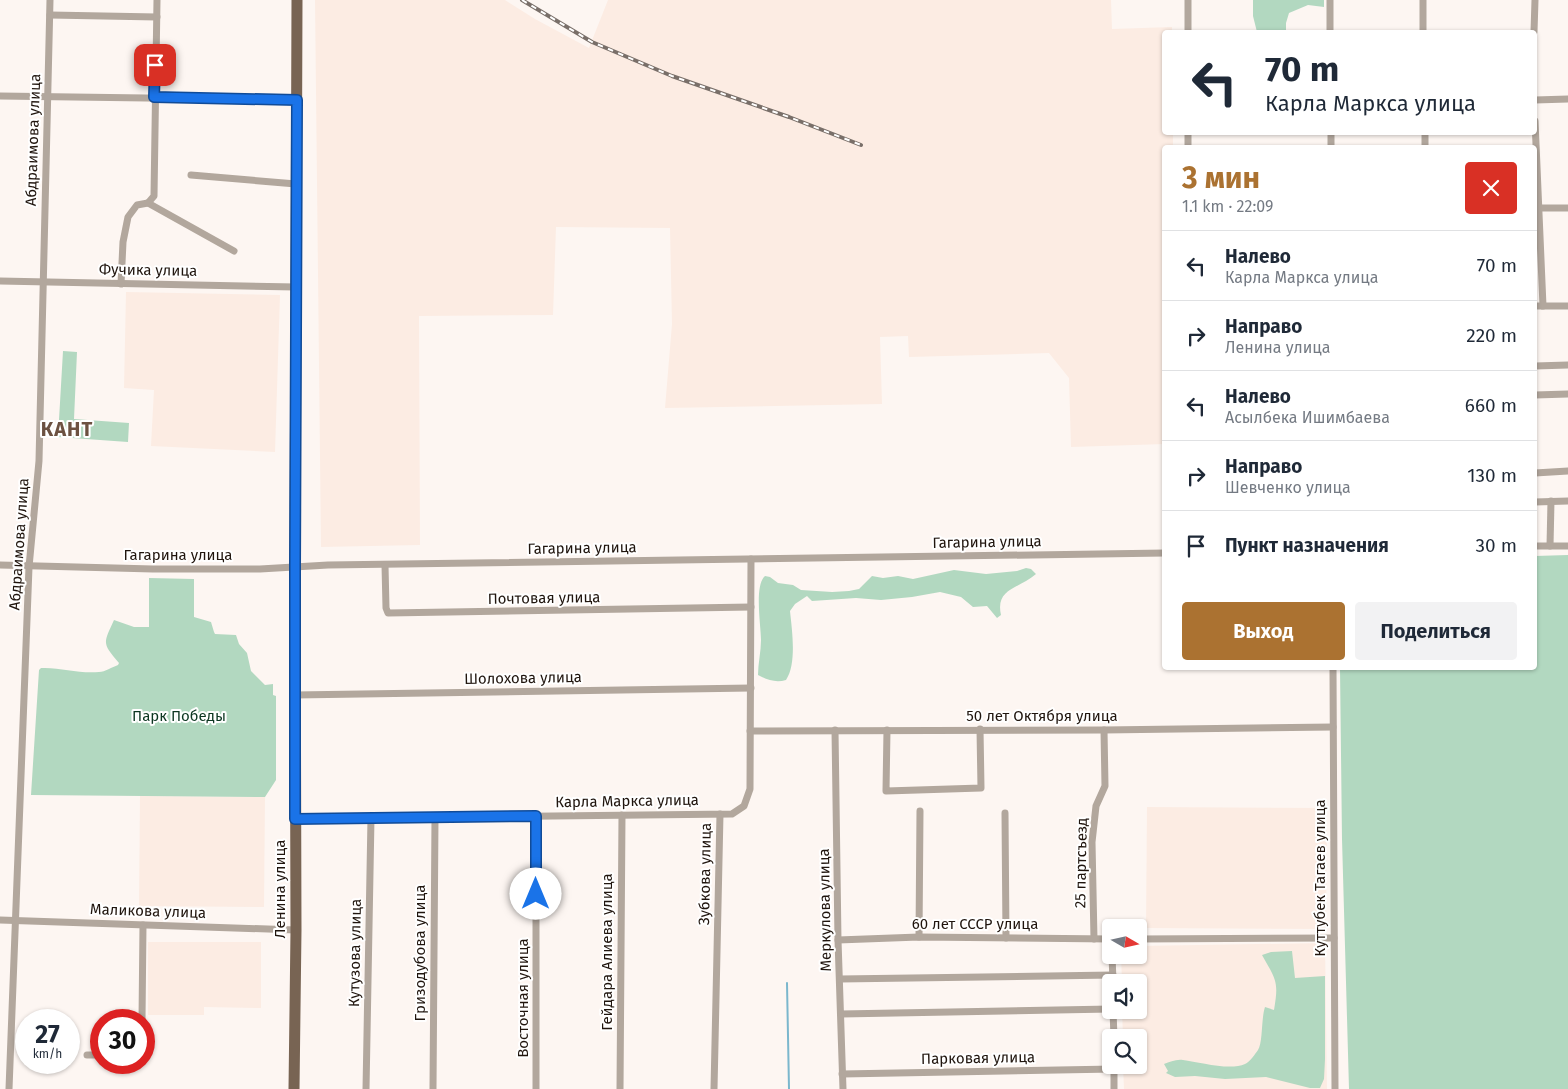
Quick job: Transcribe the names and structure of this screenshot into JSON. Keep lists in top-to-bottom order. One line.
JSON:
{"streets":{"main road":["Ленина улица"],"street":["Абдраимова улица","Фучика улица","Гагарина улица","Почтовая улица","Шолохова улица","50 лет Октября улица","Карла Маркса улица","25 партсъезд","Зубкова улица","Куттубек Тагаев улица","Меркулова улица","Маликова улица","60 лет СССР улица","Гейдара Алиева улица","Кутузова улица","Гризодубова улица","Восточная улица","Парковая улица"]},"crossings":[["Абдраимова улица","Фучика улица"],["Абдраимова улица","Гагарина улица"],["Абдраимова улица","Маликова улица"],["Фучика улица","Ленина улица"],["Гагарина улица","Почтовая улица"],["Гагарина улица","Зубкова улица"],["Гагарина улица","Ленина улица"],["Почтовая улица","Зубкова улица"],["Шолохова улица","Зубкова улица"],["Шолохова улица","Ленина улица"],["50 лет Октября улица","25 партсъезд"],["50 лет Октября улица","Зубкова улица"],["50 лет Октября улица","Куттубек Тагаев улица"],["50 лет Октября улица","Меркулова улица"],["Карла Маркса улица","Зубкова улица"],["Карла Маркса улица","Ленина улица"],["Карла Маркса улица","Гейдара Алиева улица"],["Карла Маркса улица","Кутузова улица"],["Карла Маркса улица","Гризодубова улица"],["Карла Маркса улица","Восточная улица"],["25 партсъезд","60 лет СССР улица"],["Ленина улица","Маликова улица"],["Меркулова улица","60 лет СССР улица"],["Меркулова улица","Парковая улица"]],"districts":["КАНТ"],"parks":["Парк Победы"],"north":"right","page":{"turn":["70 m","Карла Маркса улица"],"heading":["3 мин","1.1 km · 22:09"],"list":[{"name":"Налево","note":"Карла Маркса улица","value":"70 m"},{"name":"Направо","note":"Ленина улица","value":"220 m"},{"name":"Налево","note":"Асылбека Ишимбаева","value":"660 m"},{"name":"Направо","note":"Шевченко улица","value":"130 m"},{"name":"Пункт назначения","value":"30 m"}],"buttons":["Выход","Поделиться"],"speed":"27 km/h","limit":"30"}}
